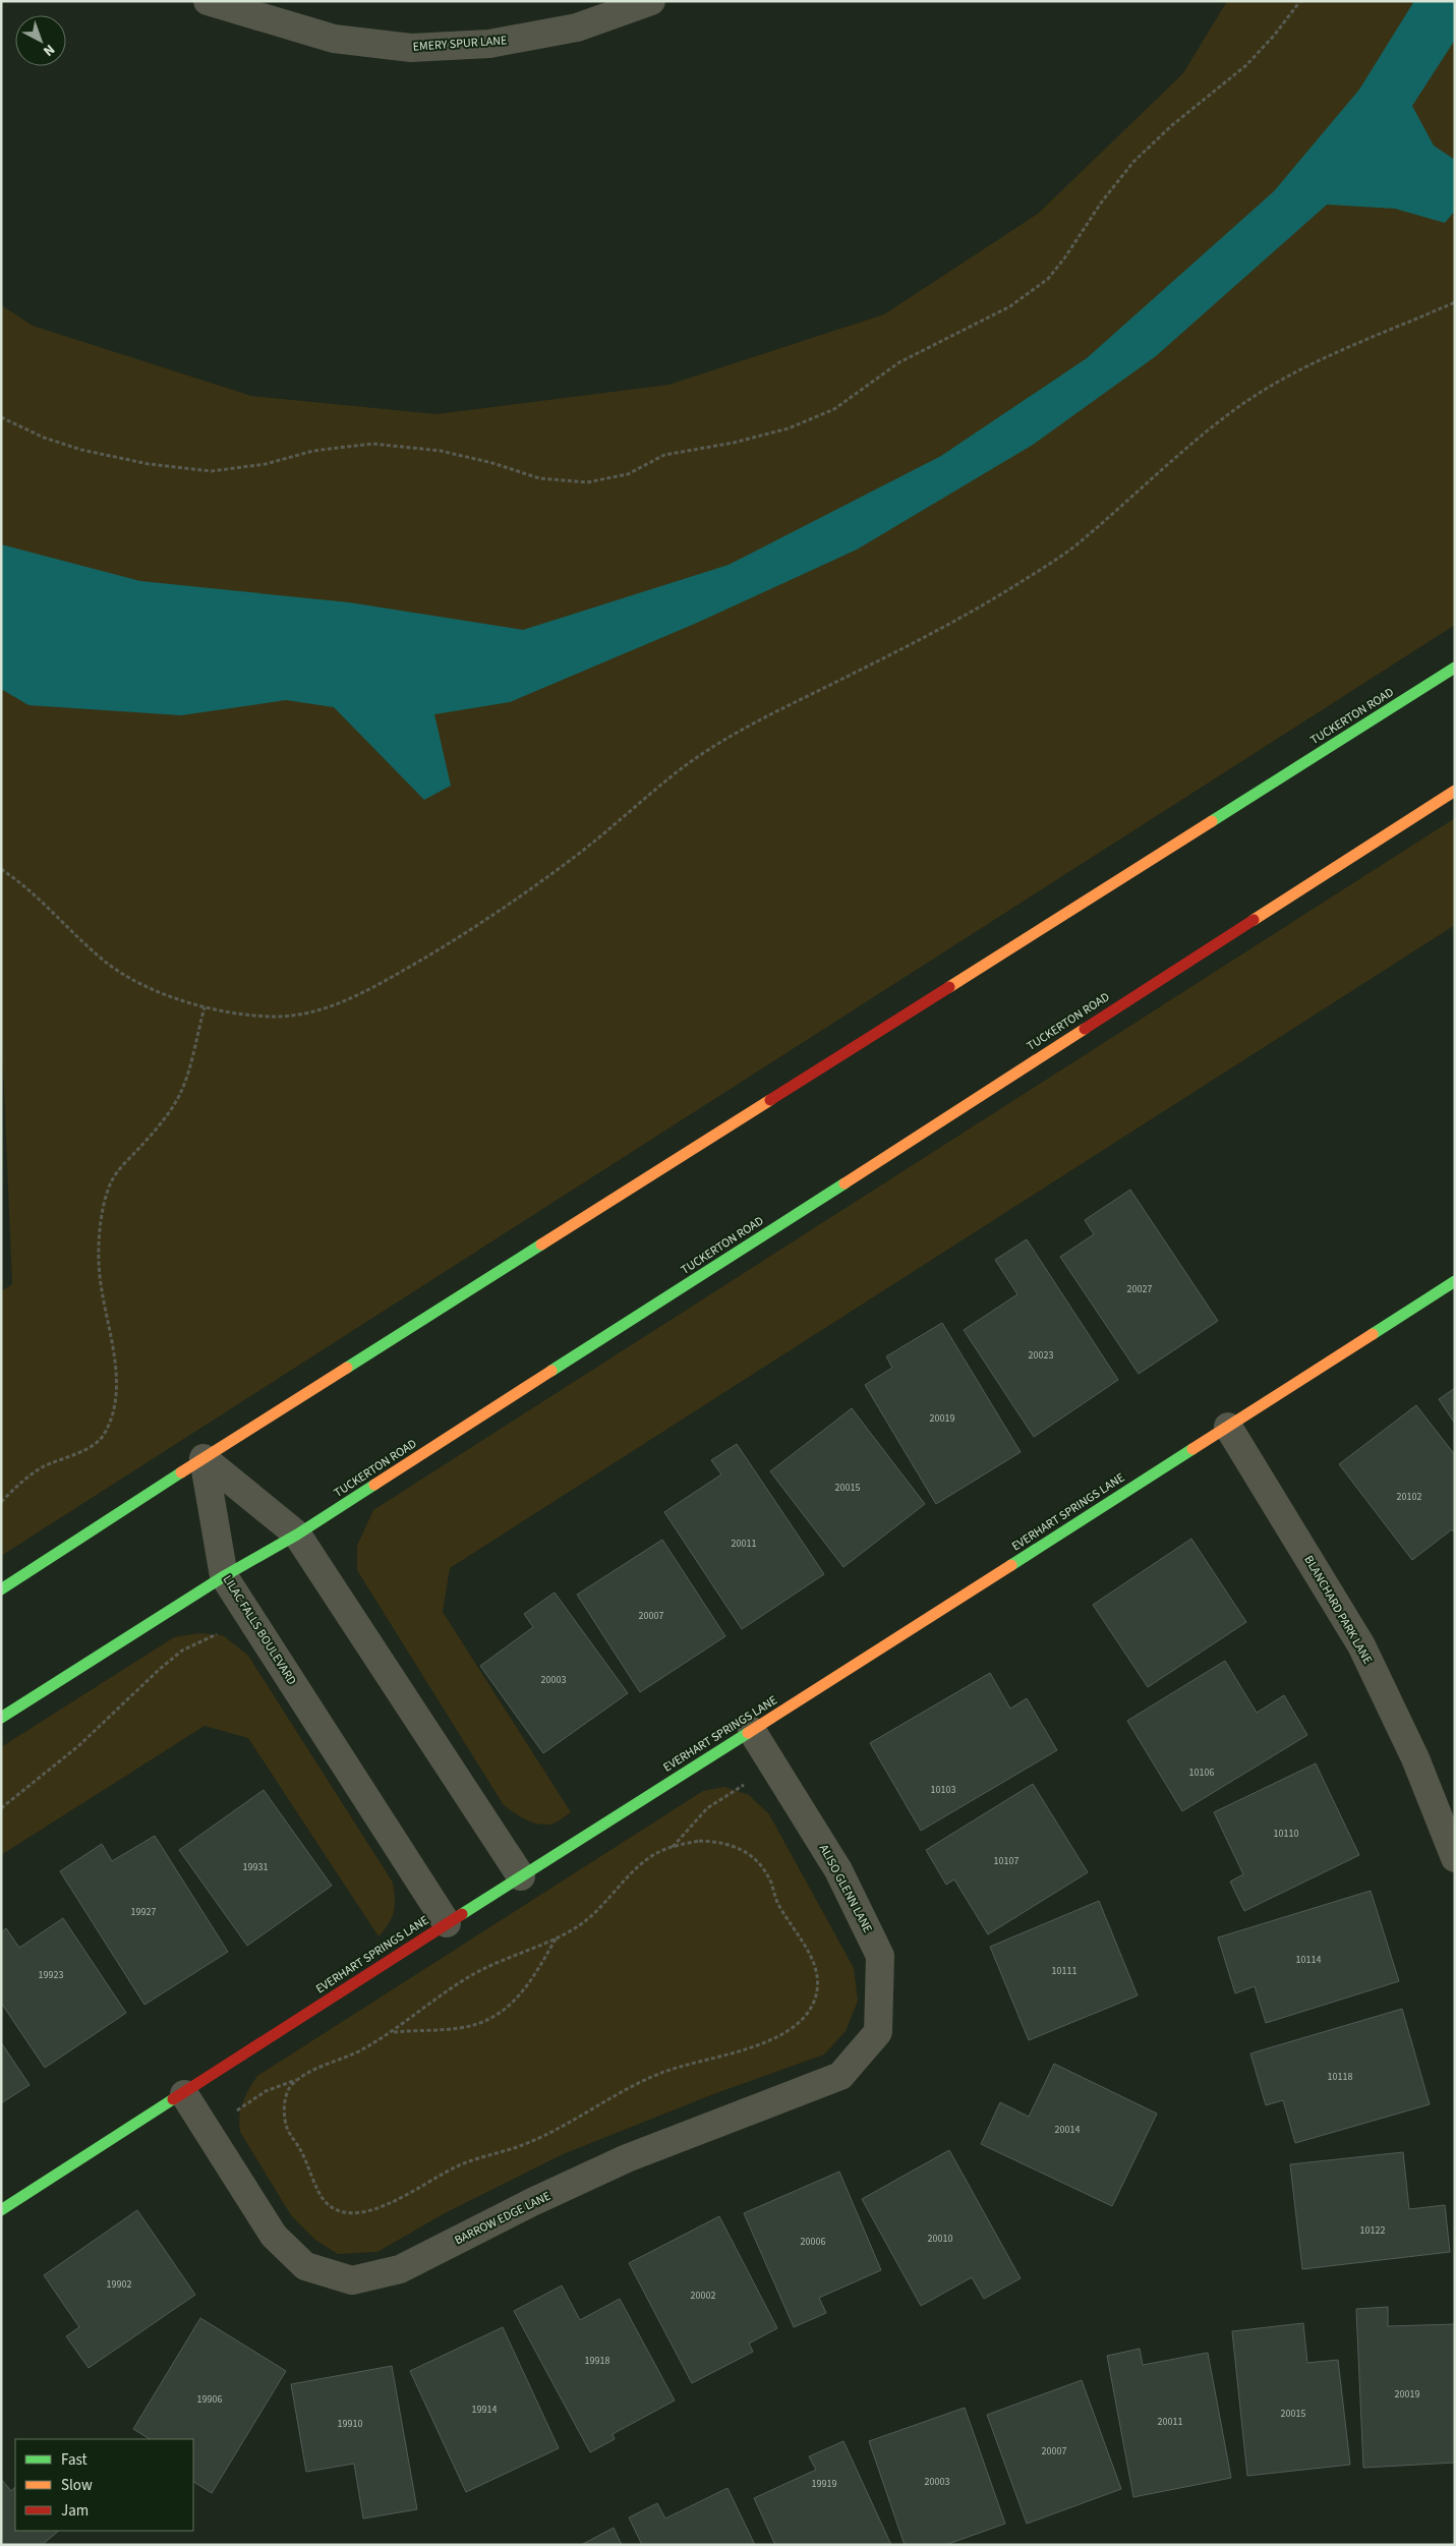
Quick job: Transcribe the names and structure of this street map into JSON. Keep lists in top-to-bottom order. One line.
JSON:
{"streets":{"main road":["TUCKERTON ROAD","EVERHART SPRINGS LANE"],"street":["EMERY SPUR LANE","BLANCHARD PARK LANE","LILAC FALLS BOULEVARD","ALISO GLENN LANE","BARROW EDGE LANE"]},"crossings":[["TUCKERTON ROAD","LILAC FALLS BOULEVARD"],["EVERHART SPRINGS LANE","BLANCHARD PARK LANE"],["EVERHART SPRINGS LANE","LILAC FALLS BOULEVARD"],["EVERHART SPRINGS LANE","ALISO GLENN LANE"],["EVERHART SPRINGS LANE","BARROW EDGE LANE"],["ALISO GLENN LANE","BARROW EDGE LANE"]],"house_numbers":["20027","20023","20019","20015","20102","20011","20007","20003","10106","10103","10110","10107","19931","19927","10114","10111","19923","10118","20014","10122","20010","20006","19902","20002","19918","20019","19906","19914","20015","20011","19910","20007","20003","19919"],"legend":["Fast","Slow","Jam"],"north":"bottom right"}
